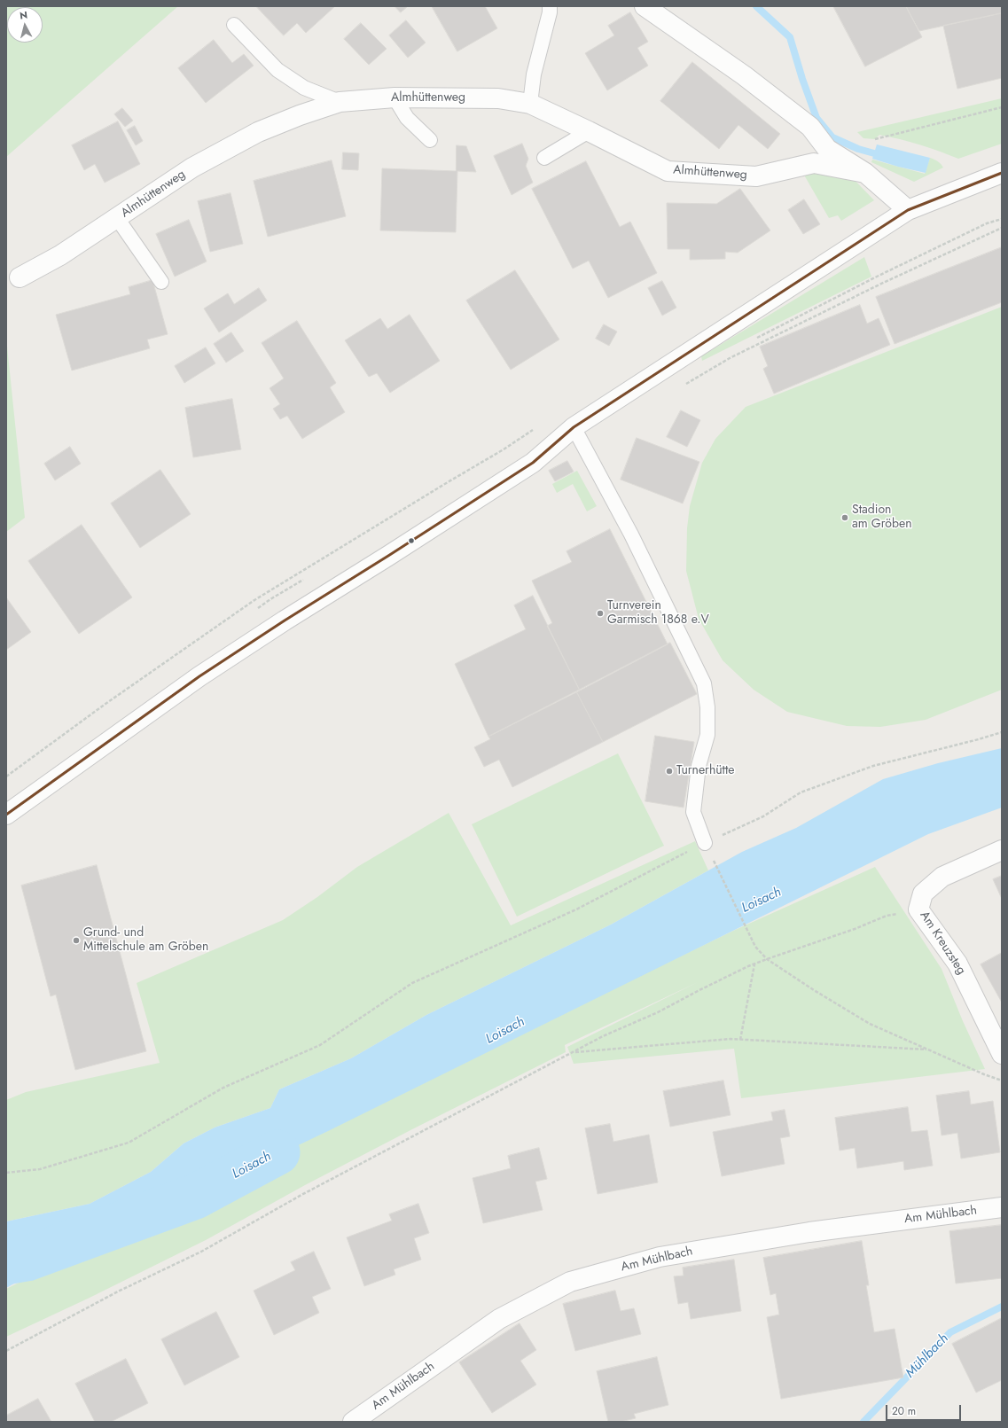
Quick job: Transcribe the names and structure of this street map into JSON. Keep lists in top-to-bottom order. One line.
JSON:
{"streets":{"street":["Almhüttenweg","Am Kreuzsteg","Am Mühlbach"]},"water":["Loisach","Mühlbach"],"places":["Stadion am Gröben","Turnverein Garmisch 1868 e.V","Turnerhütte","Grund- und Mittelschule am Gröben"],"scale_bar":"20 m","north":"top"}
